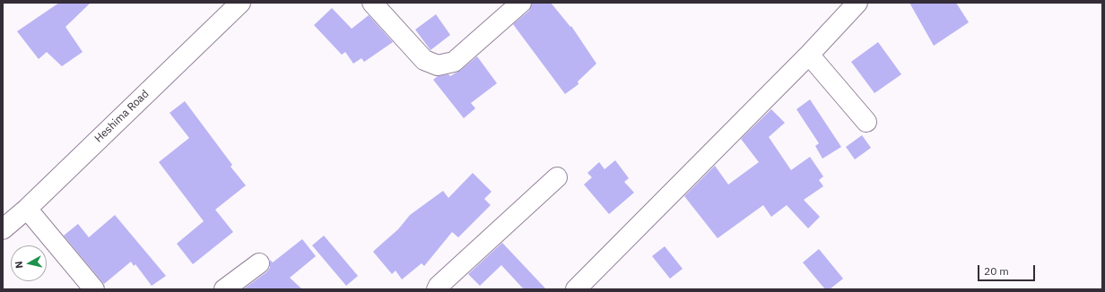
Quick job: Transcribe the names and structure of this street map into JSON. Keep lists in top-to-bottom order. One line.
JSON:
{"streets":{"street":["Heshima Road"]},"scale_bar":"20 m","north":"left"}
